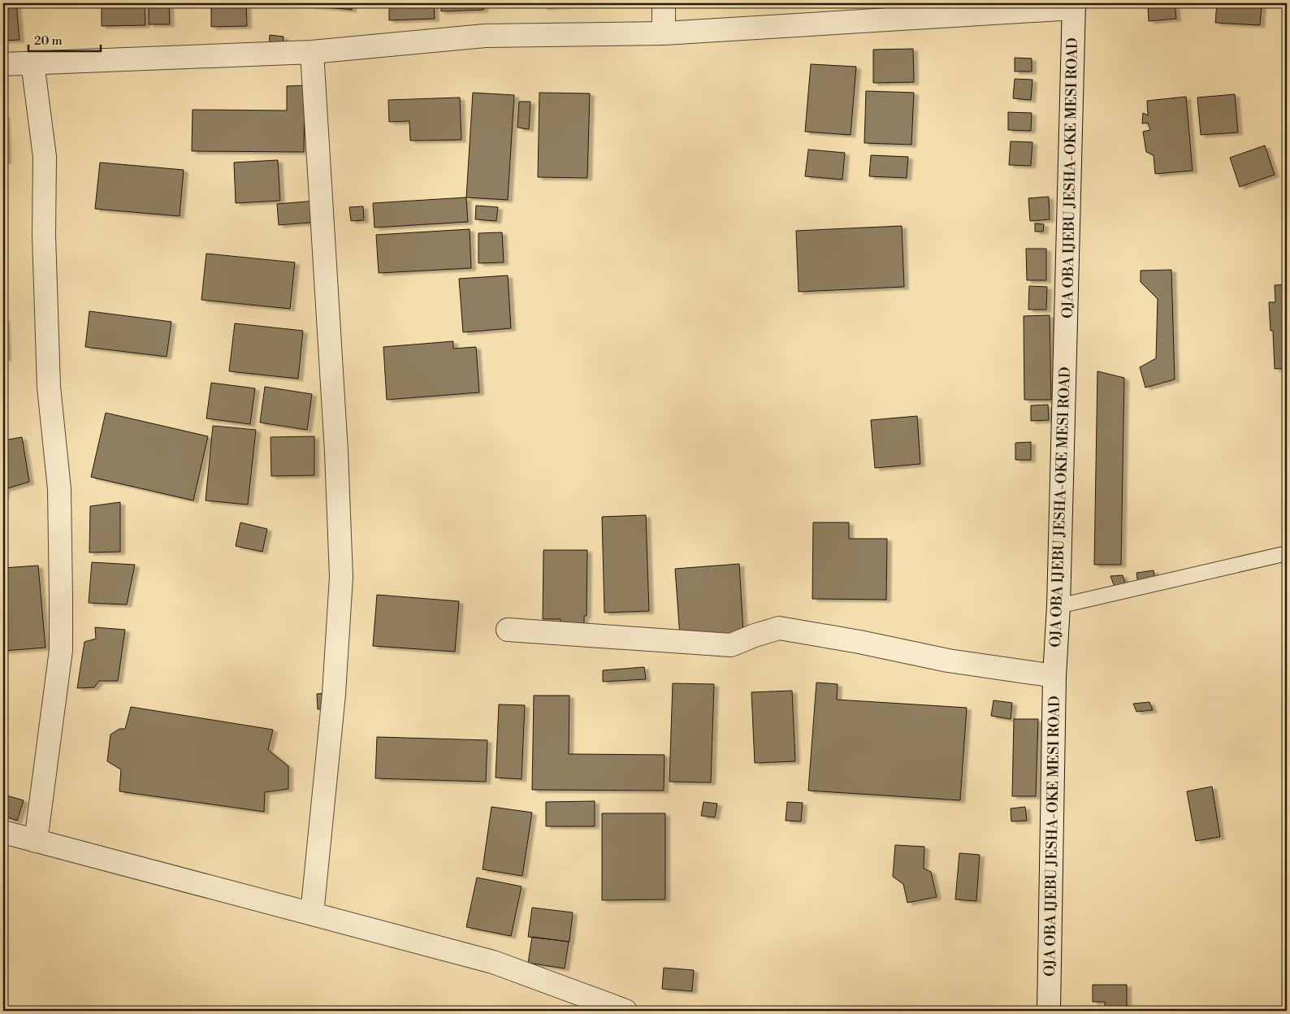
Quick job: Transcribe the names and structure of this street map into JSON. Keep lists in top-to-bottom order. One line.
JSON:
{"streets":{"street":["OJA OBA IJEBU JESHA-OKE MESI ROAD"]},"scale_bar":"20 m"}
